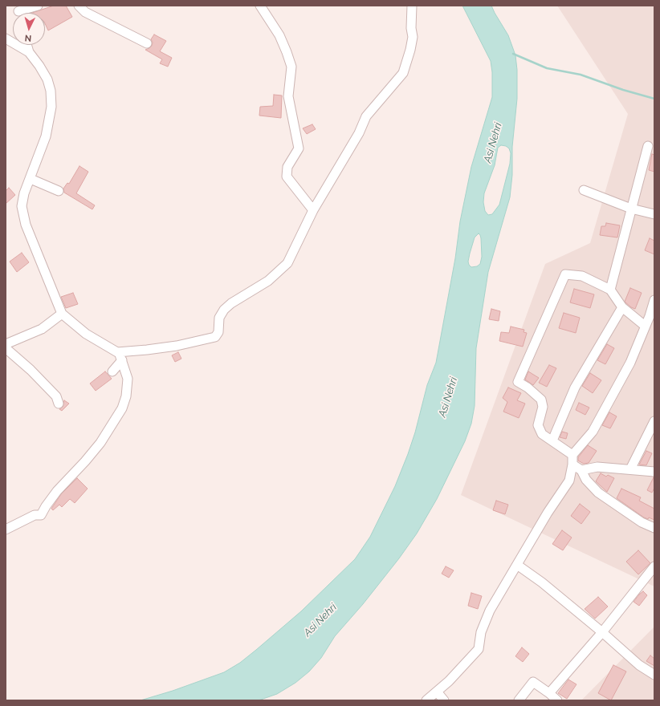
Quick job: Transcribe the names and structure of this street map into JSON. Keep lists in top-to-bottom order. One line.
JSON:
{"water":["Asi Nehri"],"north":"bottom"}
